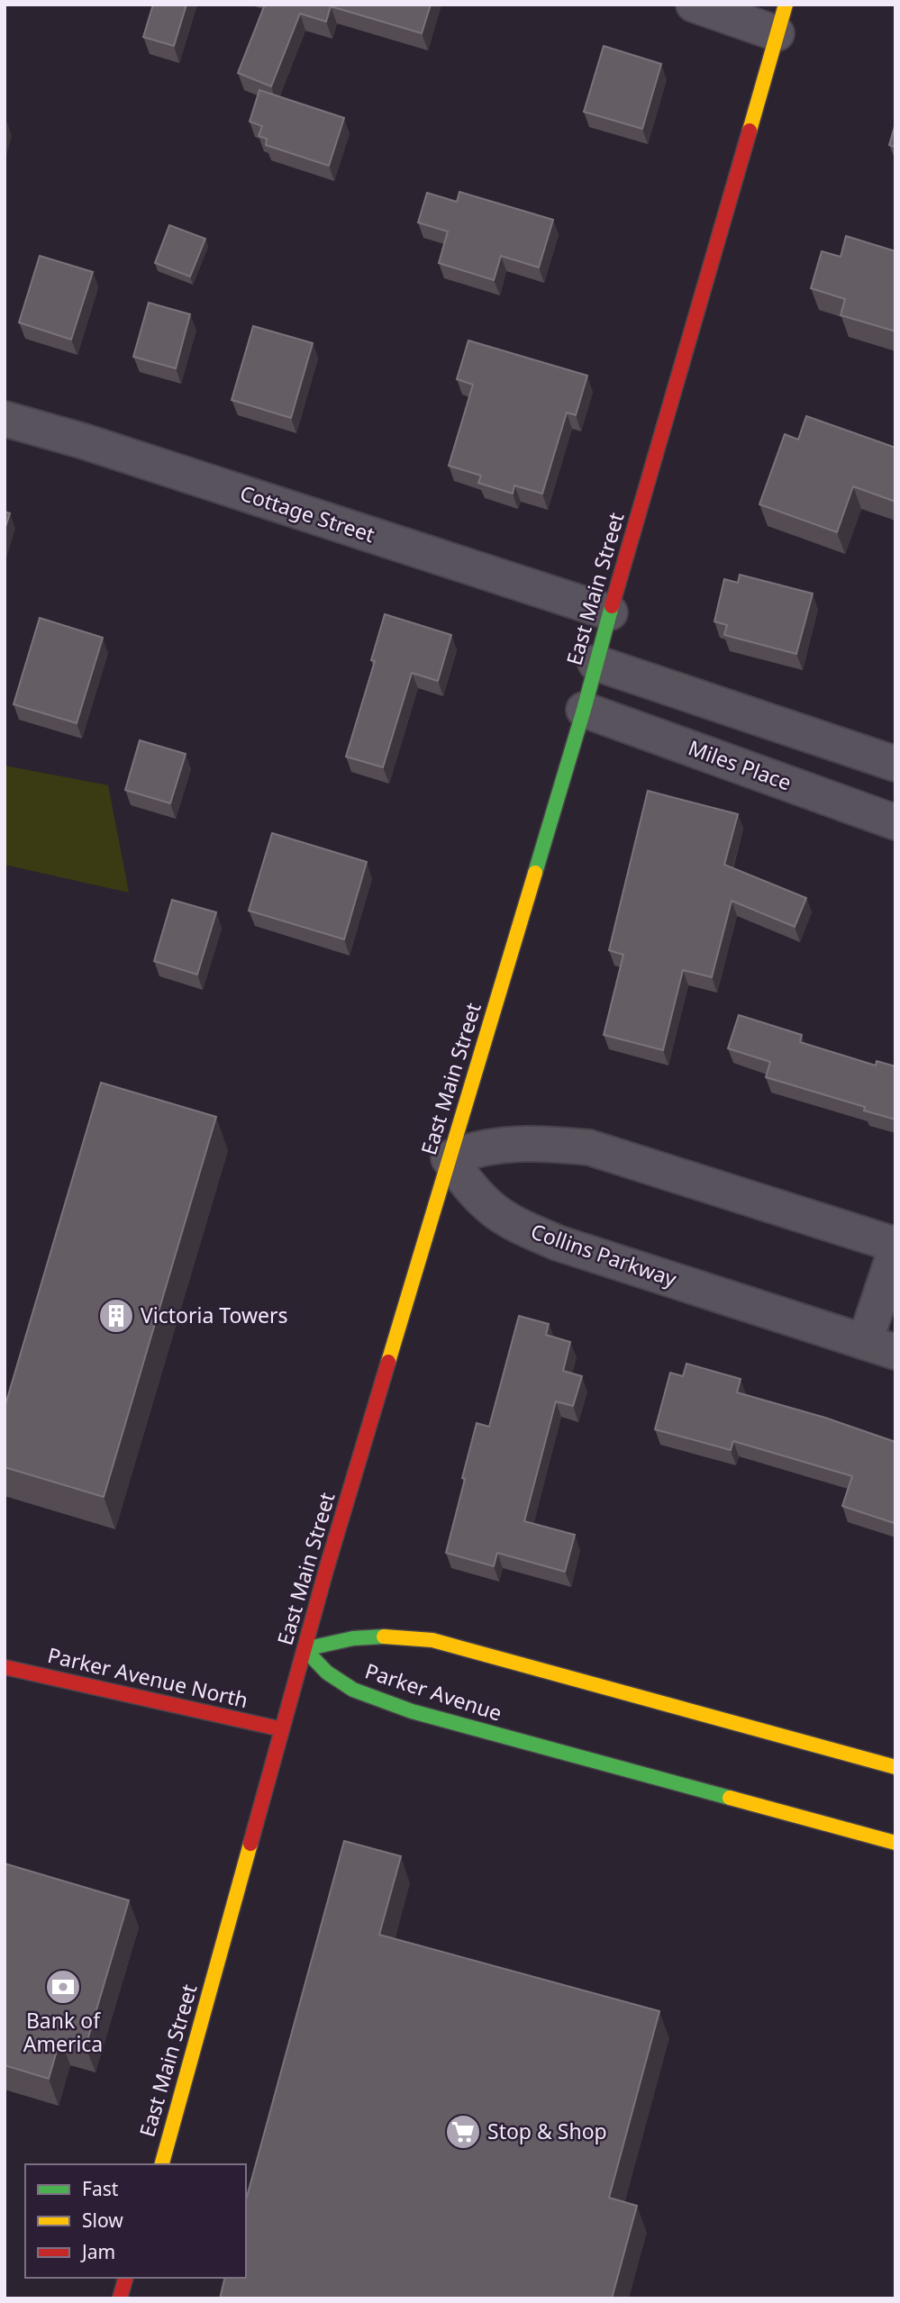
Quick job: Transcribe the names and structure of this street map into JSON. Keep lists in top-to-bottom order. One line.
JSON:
{"streets":{"main road":["East Main Street","Parker Avenue North","Parker Avenue"],"street":["Cottage Street","Miles Place","Collins Parkway"]},"crossings":[["Cottage Street","East Main Street"],["East Main Street","Miles Place"],["East Main Street","Collins Parkway"],["East Main Street","Parker Avenue North"],["East Main Street","Parker Avenue"]],"places":{"building":["Victoria Towers"],"bank":["Bank of America"],"supermarket":["Stop & Shop"]},"legend":["Fast","Slow","Jam"]}
